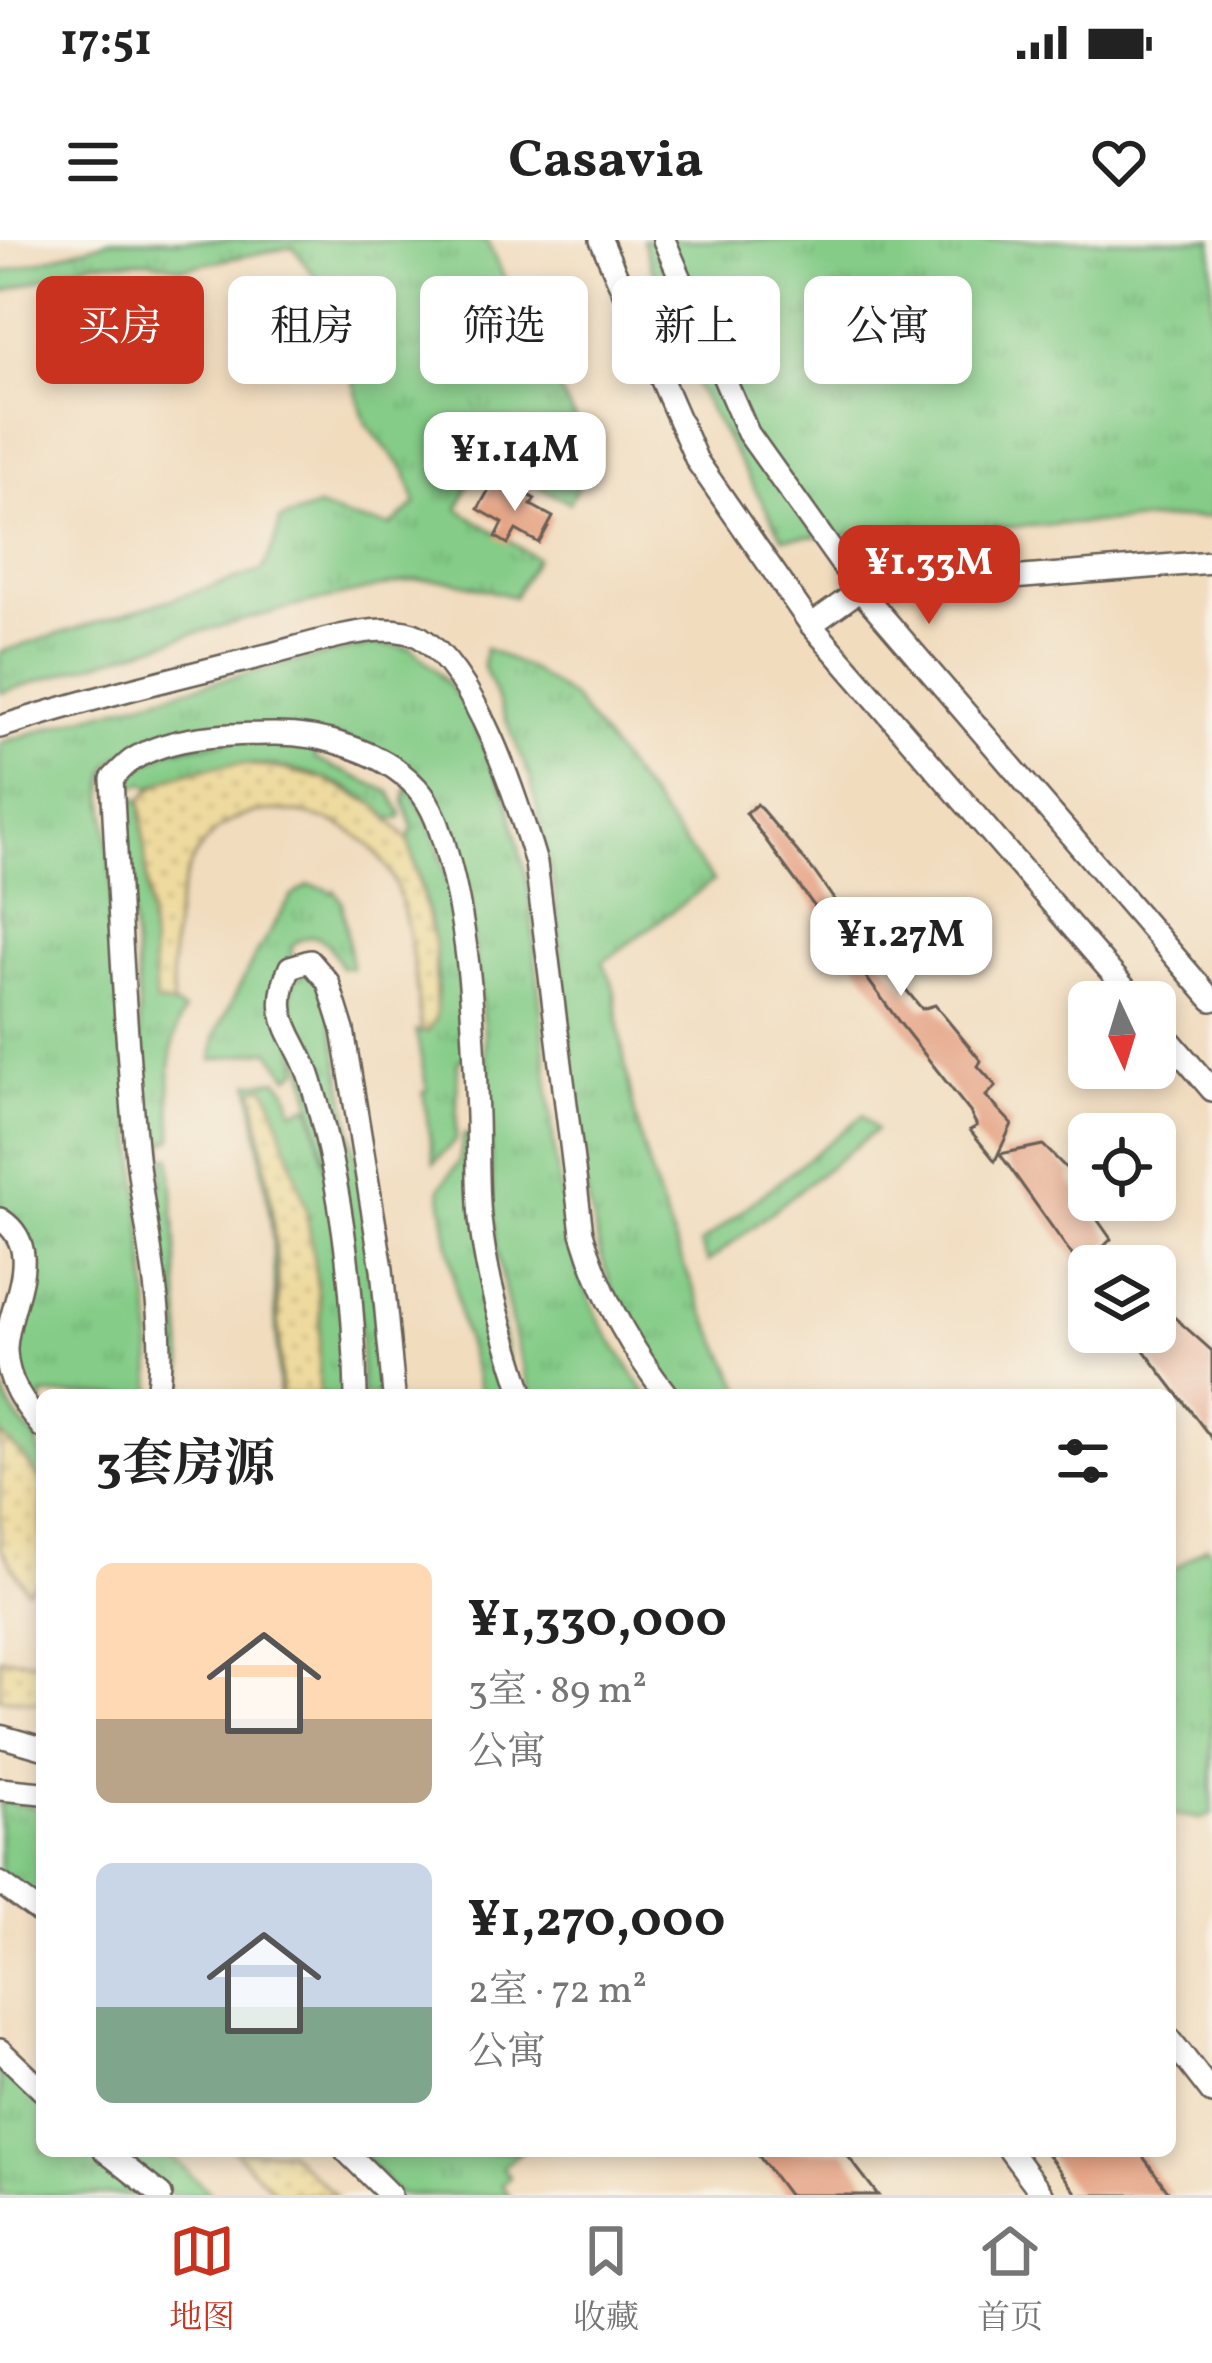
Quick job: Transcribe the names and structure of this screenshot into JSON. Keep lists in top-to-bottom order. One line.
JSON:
{"north":"bottom","page":{"status":"17:51","header":"Casavia","chip":["买房","租房","筛选","新上","公寓"],"price":["¥1.14M","¥1.33M","¥1.27M"],"heading":"3套房源","list":[{"name":"¥1,330,000","note":"3室 · 89 m² · 公寓"},{"name":"¥1,270,000","note":"2室 · 72 m² · 公寓"}],"tabs":["地图","收藏","首页"]}}
